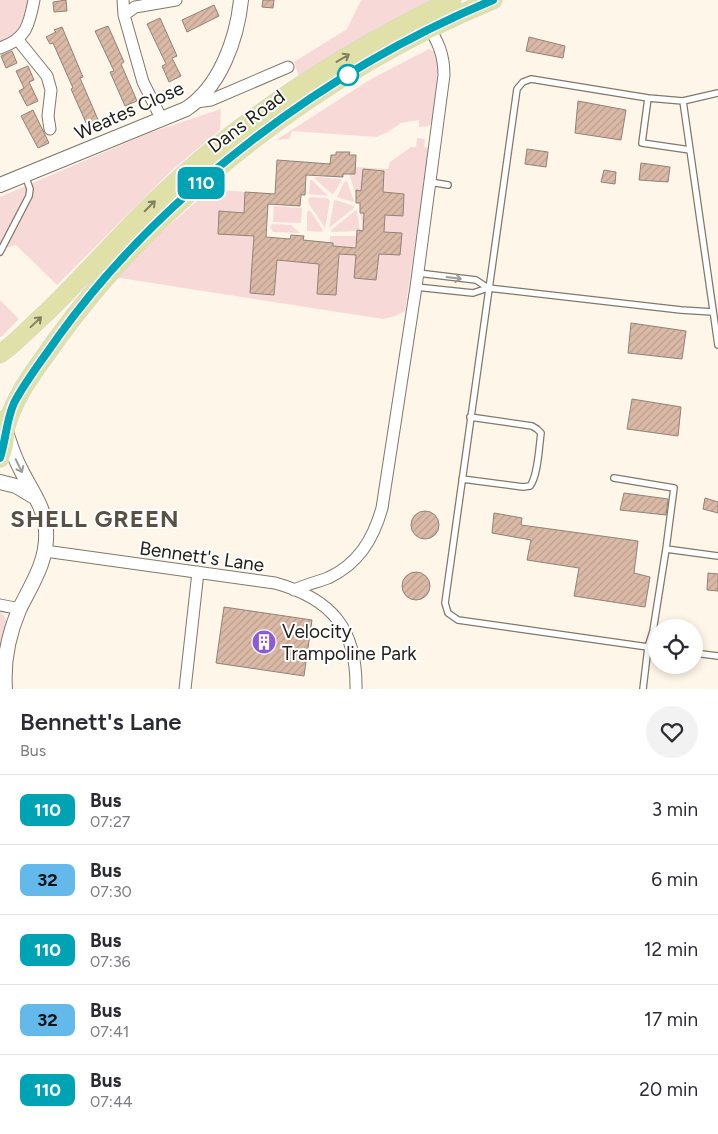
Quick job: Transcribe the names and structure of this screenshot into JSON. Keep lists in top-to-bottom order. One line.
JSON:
{"streets":{"main road":["Dans Road"],"street":["Weates Close","Bennett's Lane"]},"districts":["SHELL GREEN"],"places":{"building":["Velocity Trampoline Park"]},"lines":["bus line 110"],"page":{"on_map":"110","heading":["Bennett's Lane","Bus"],"list":[{"mark":"110","name":"Bus","note":"07:27","value":"3 min"},{"mark":"32","name":"Bus","note":"07:30","value":"6 min"},{"mark":"110","name":"Bus","note":"07:36","value":"12 min"},{"mark":"32","name":"Bus","note":"07:41","value":"17 min"},{"mark":"110","name":"Bus","note":"07:44","value":"20 min"}]}}
